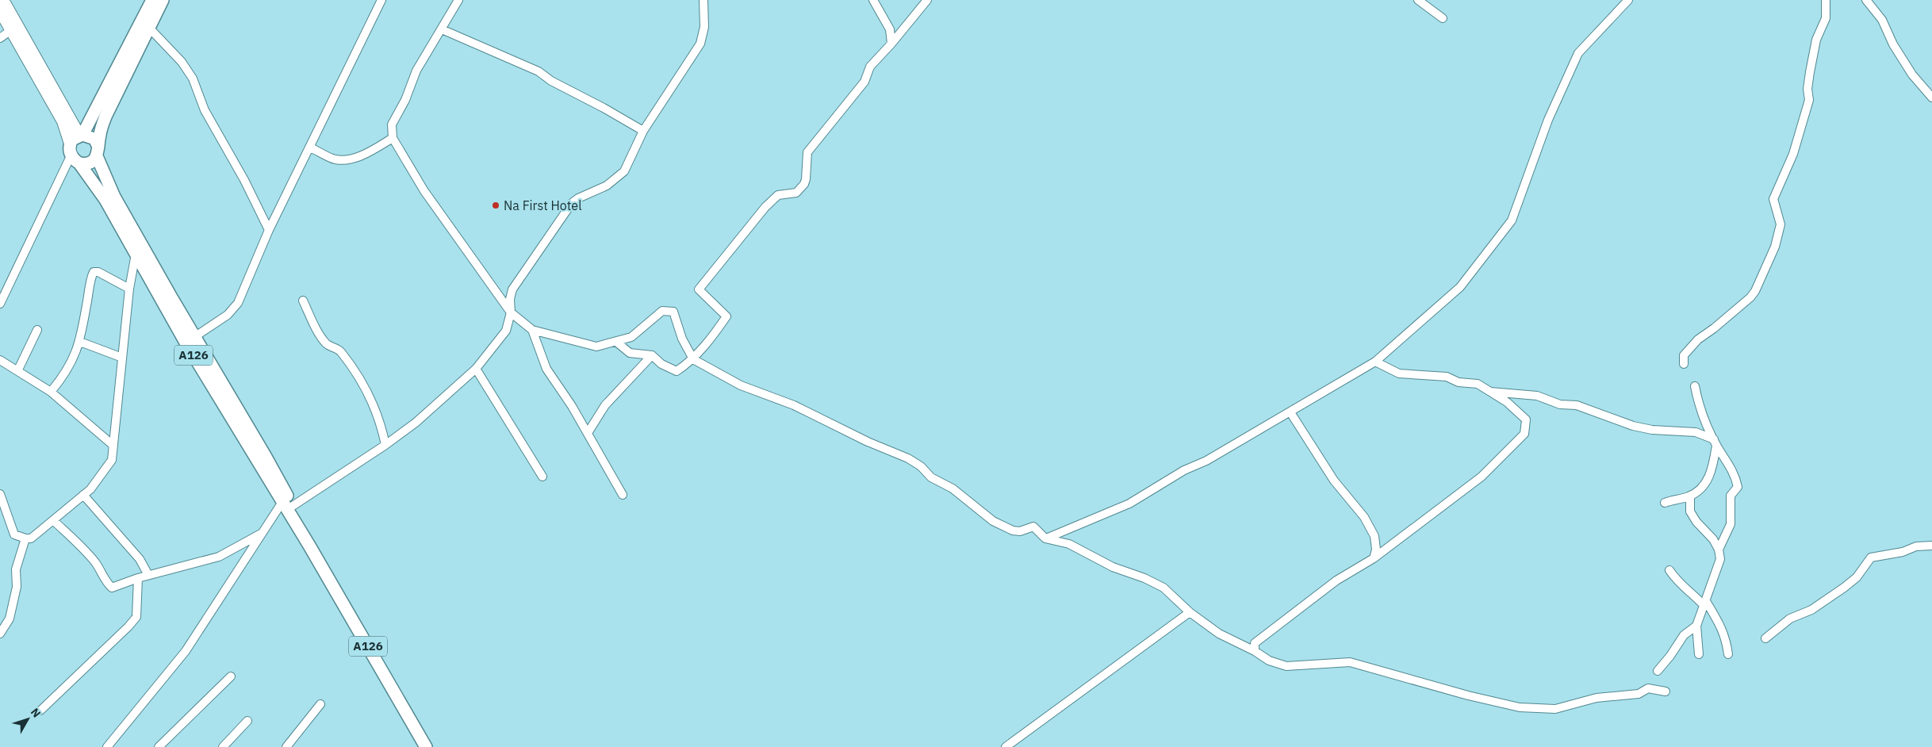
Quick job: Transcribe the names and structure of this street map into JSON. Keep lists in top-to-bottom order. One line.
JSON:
{"streets":{"highway":["A126"]},"places":["Na First Hotel"],"north":"top right"}
